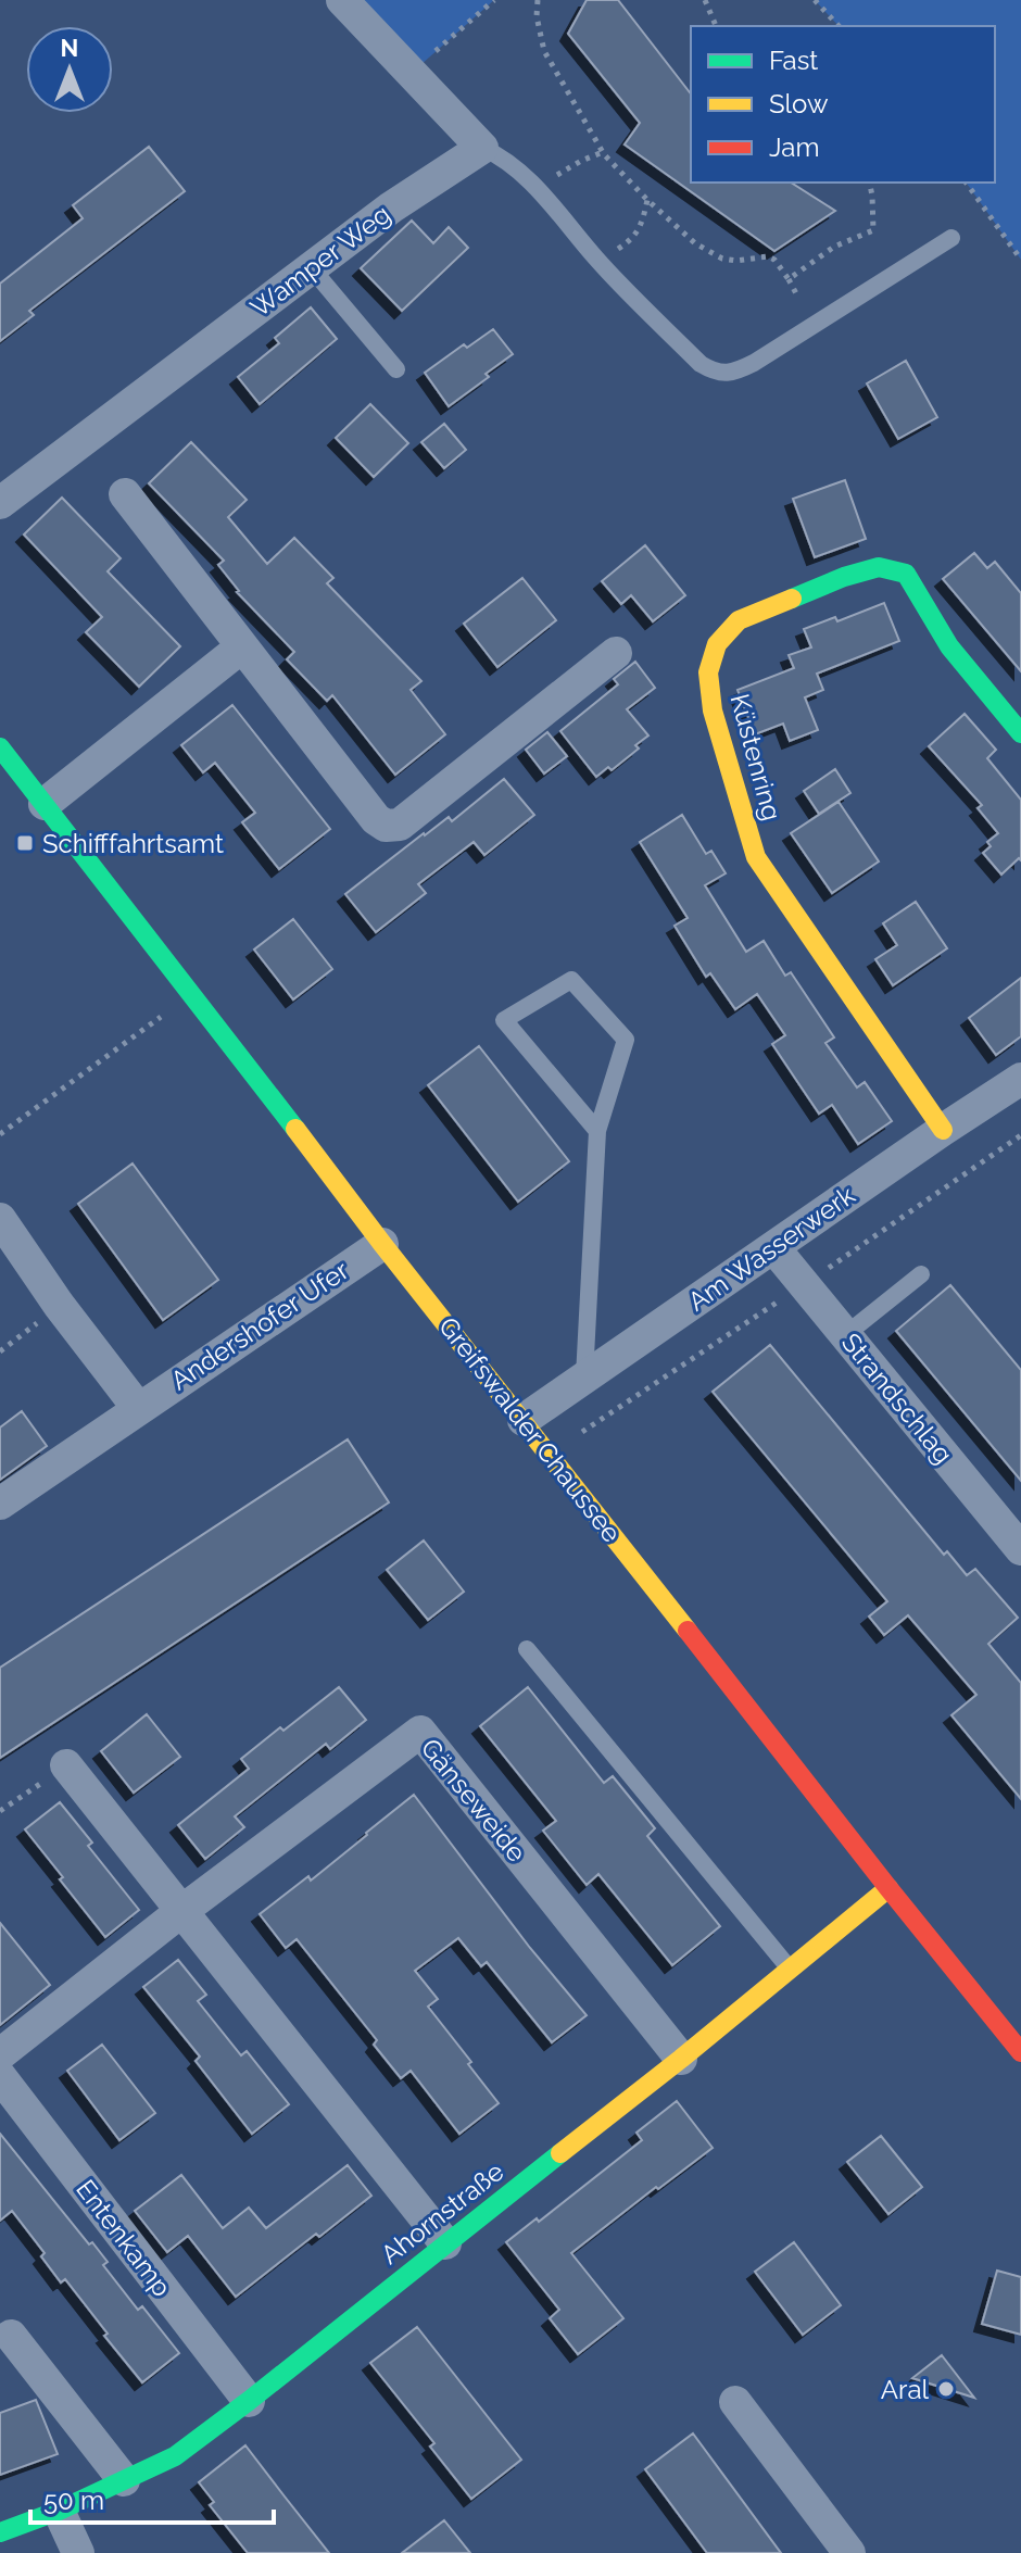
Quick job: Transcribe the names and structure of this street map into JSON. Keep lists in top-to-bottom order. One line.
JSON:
{"streets":{"street":["Wamper Weg","Küstenring","Am Wasserwerk","Andershofer Ufer","Strandschlag","Greifswalder Chaussee","Gänseweide","Ahornstraße","Entenkamp"]},"crossings":[["Küstenring","Am Wasserwerk"],["Am Wasserwerk","Strandschlag"],["Am Wasserwerk","Greifswalder Chaussee"],["Andershofer Ufer","Greifswalder Chaussee"],["Greifswalder Chaussee","Ahornstraße"],["Gänseweide","Ahornstraße"],["Ahornstraße","Entenkamp"]],"places":{"transit":["Schifffahrtsamt"],"other":["Aral"]},"legend":["Fast","Slow","Jam"],"scale_bar":"50 m","north":"top"}
